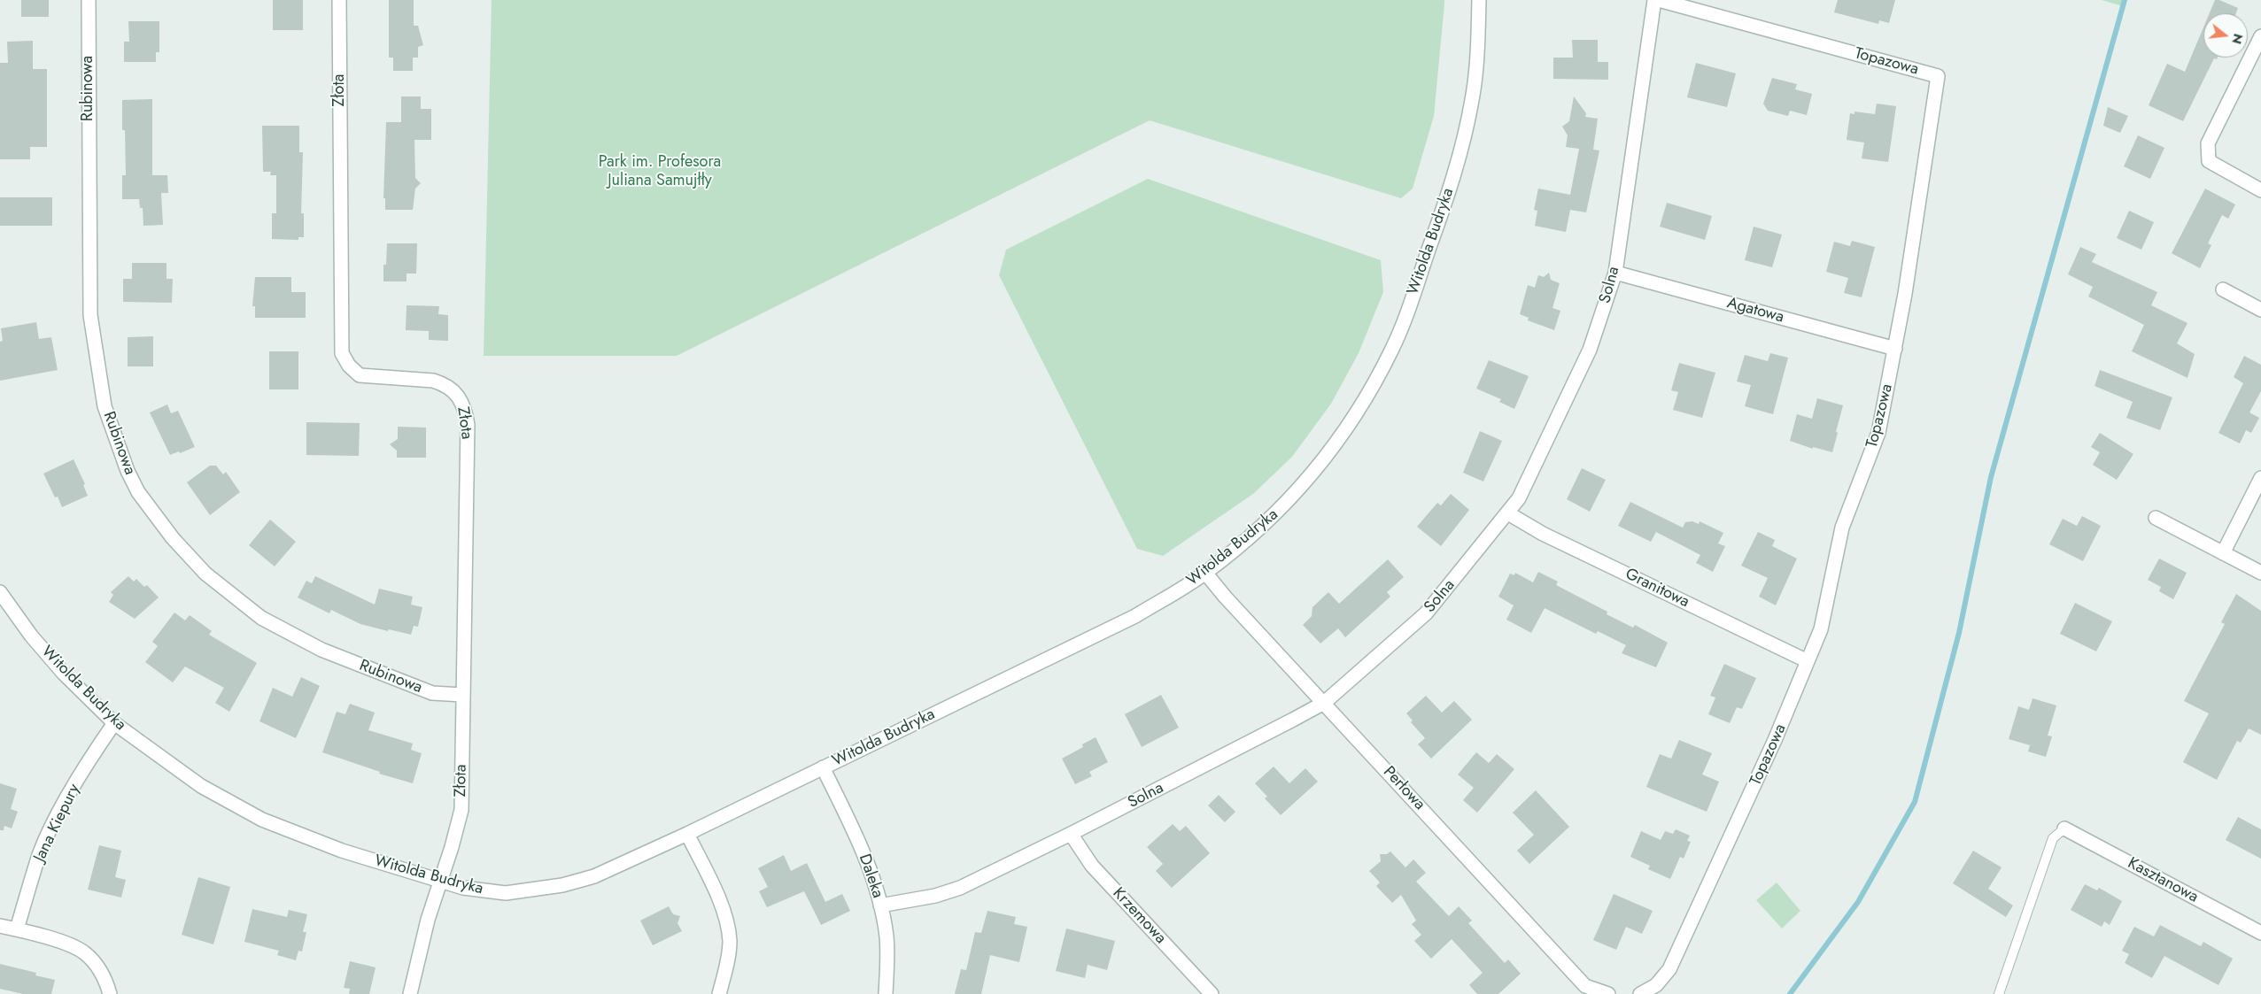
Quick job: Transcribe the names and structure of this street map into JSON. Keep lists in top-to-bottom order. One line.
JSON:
{"streets":{"street":["Topazowa","Rubinowa","Złota","Witolda Budryka","Solna","Agatowa","Granitowa","Perłowa","Jana Kiepury","Daleka","Kasztanowa","Krzemowa"]},"crossings":[["Topazowa","Agatowa"],["Topazowa","Granitowa"],["Rubinowa","Złota"],["Złota","Witolda Budryka"],["Witolda Budryka","Perłowa"],["Witolda Budryka","Jana Kiepury"],["Witolda Budryka","Daleka"],["Solna","Agatowa"],["Solna","Granitowa"],["Solna","Perłowa"],["Solna","Daleka"],["Solna","Krzemowa"]],"parks":["Park im. Profesora Juliana Samujłły"],"north":"right"}
